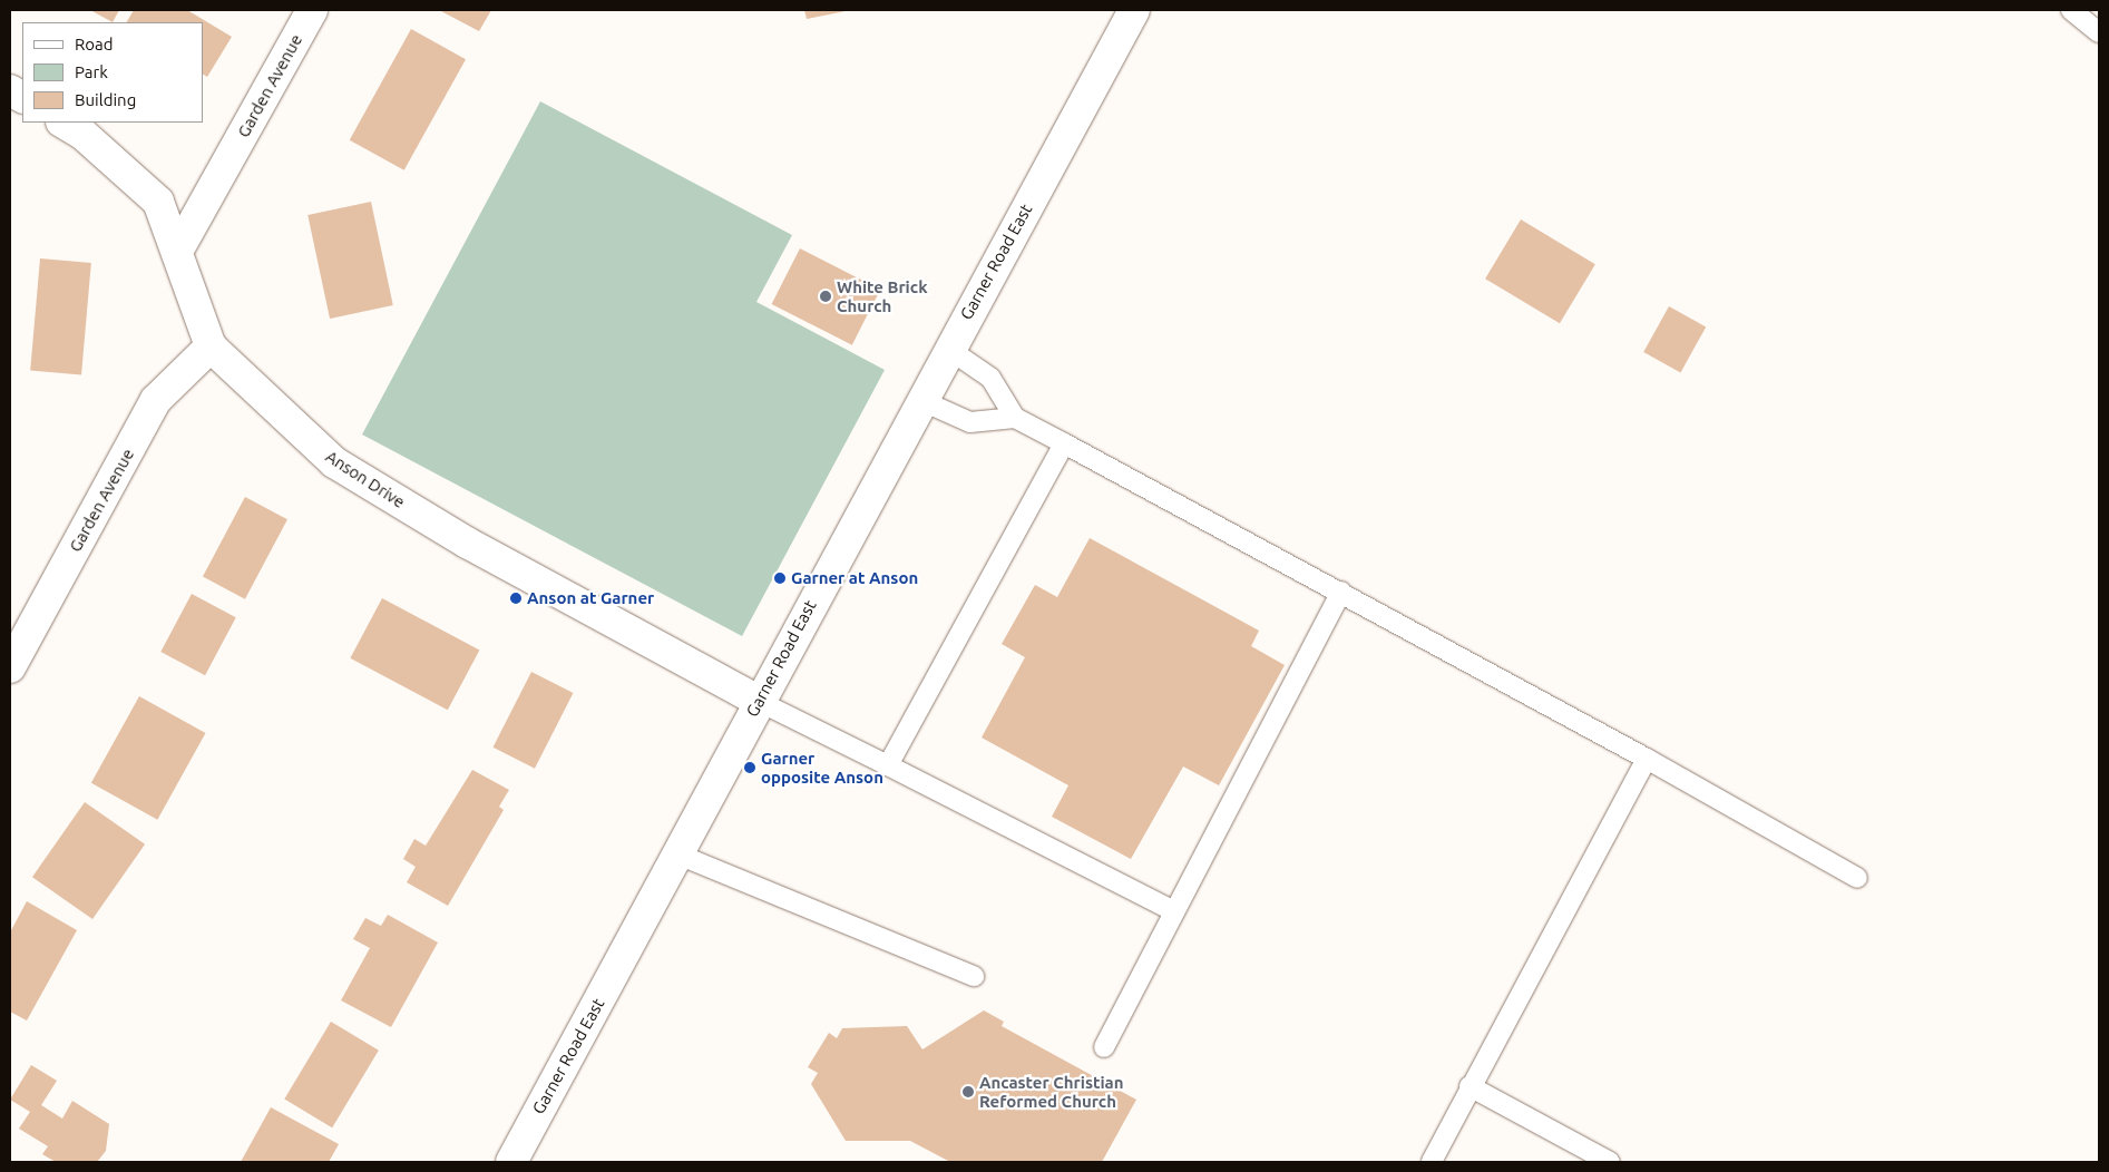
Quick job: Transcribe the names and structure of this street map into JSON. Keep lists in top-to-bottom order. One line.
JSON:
{"streets":{"street":["Garden Avenue","Garner Road East","Anson Drive"]},"crossings":[["Garden Avenue","Anson Drive"],["Garner Road East","Anson Drive"]],"places":["White Brick Church","Garner at Anson","Anson at Garner","Garner opposite Anson","Ancaster Christian Reformed Church"],"legend":["Road","Park","Building"]}
